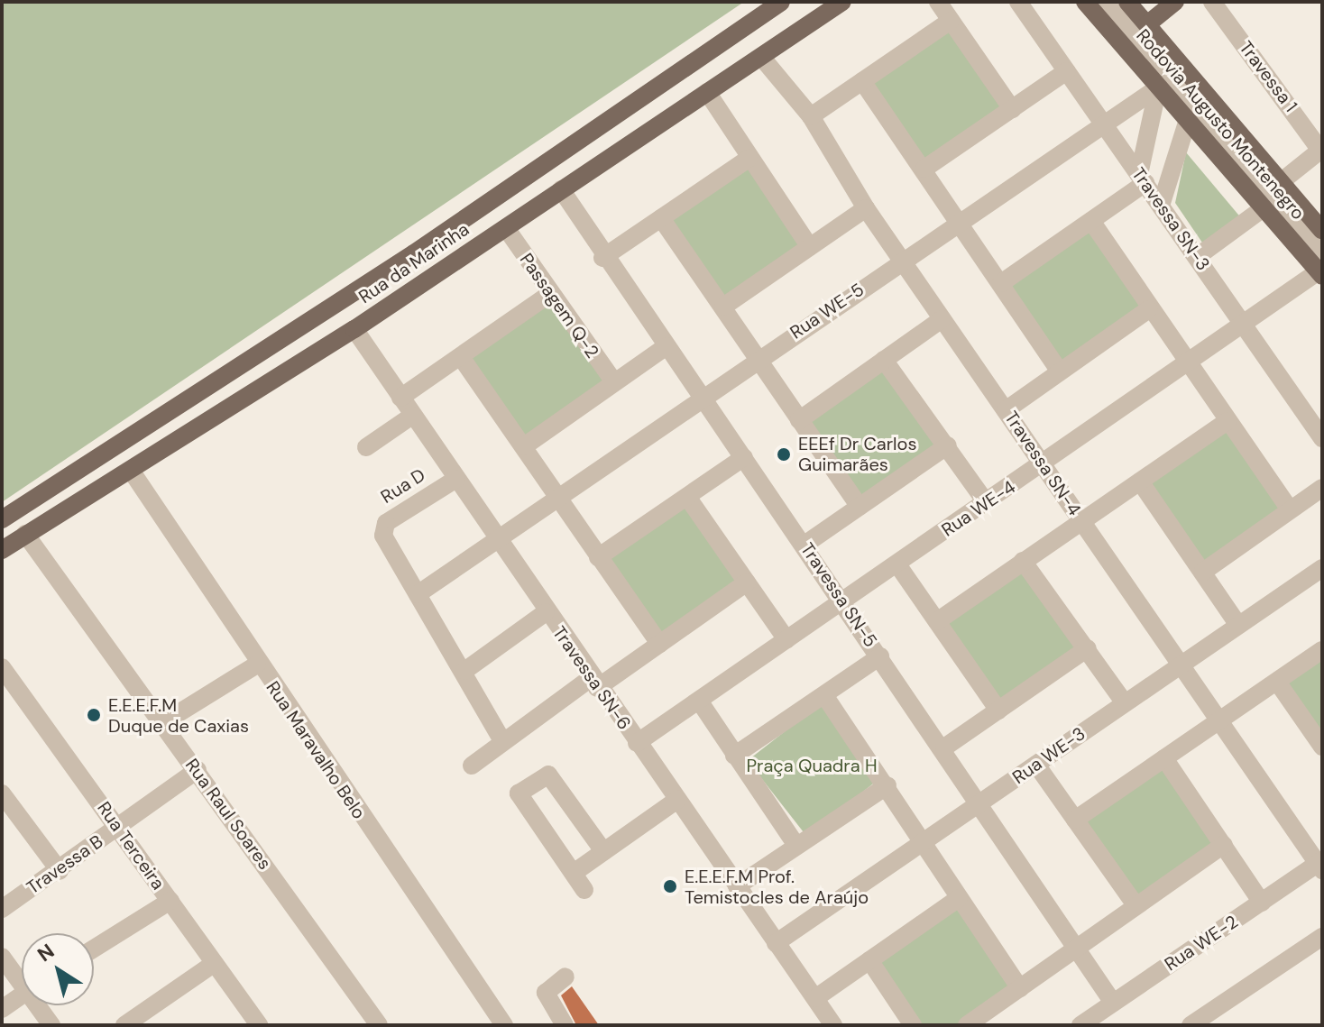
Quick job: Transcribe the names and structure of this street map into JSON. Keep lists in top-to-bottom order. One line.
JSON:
{"streets":{"main road":["Rodovia Augusto Montenegro","Rua da Marinha"],"street":["Travessa 1","Travessa SN-3","Passagem Q-2","Rua WE-5","Travessa SN-4","Rua D","Rua WE-4","Travessa SN-5","Travessa SN-6","Rua Maravalho Belo","Rua WE-3","Rua Raul Soares","Rua Terceira","Travessa B","Rua WE-2"]},"crossings":[["Rodovia Augusto Montenegro","Rua WE-5"],["Rodovia Augusto Montenegro","Rua WE-4"],["Travessa SN-3","Rua WE-5"],["Travessa SN-3","Rua WE-4"],["Rua da Marinha","Passagem Q-2"],["Rua da Marinha","Travessa SN-4"],["Rua da Marinha","Travessa SN-5"],["Rua da Marinha","Travessa SN-6"],["Rua da Marinha","Rua Maravalho Belo"],["Rua da Marinha","Rua Raul Soares"],["Rua WE-5","Travessa SN-4"],["Rua WE-5","Rua D"],["Rua WE-5","Travessa SN-5"],["Rua WE-5","Travessa SN-6"],["Travessa SN-4","Rua WE-4"],["Travessa SN-4","Rua WE-3"],["Travessa SN-4","Rua WE-2"],["Rua D","Travessa SN-6"],["Rua WE-4","Travessa SN-5"],["Rua WE-4","Travessa SN-6"],["Travessa SN-5","Rua WE-3"],["Travessa SN-5","Rua WE-2"],["Travessa SN-6","Rua WE-3"],["Rua Raul Soares","Travessa B"],["Rua Terceira","Travessa B"]],"parks":["Praça Quadra H"],"places":["EEEf Dr Carlos Guimarães","E.E.E.F.M Duque de Caxias","E.E.E.F.M Prof. Temistocles de Araújo"],"north":"top left"}
